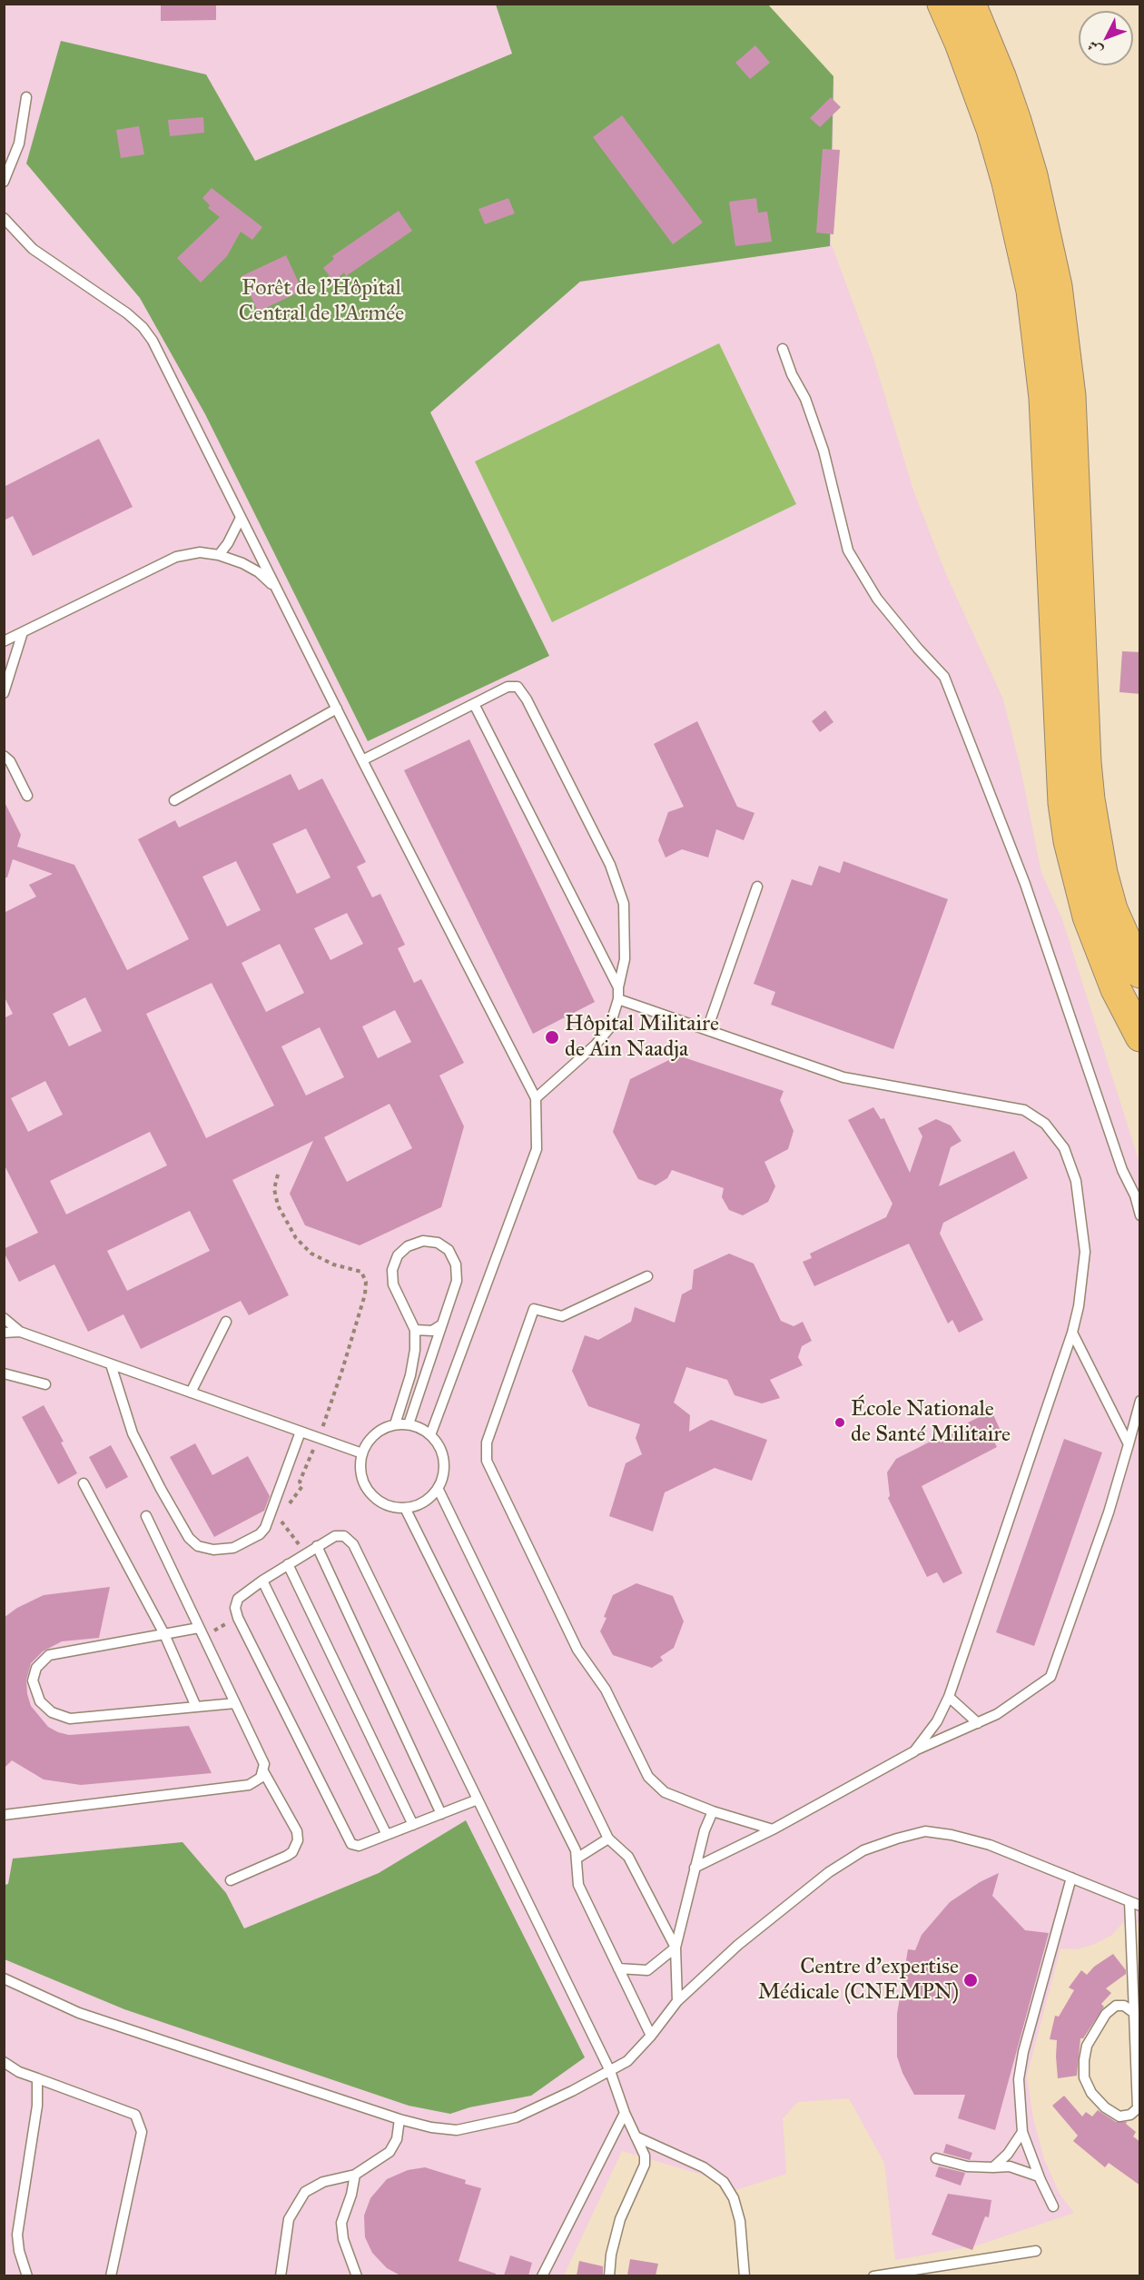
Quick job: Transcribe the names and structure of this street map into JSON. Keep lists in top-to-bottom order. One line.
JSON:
{"parks":["Forêt de l'Hôpital Central de l'Armée"],"places":["Hôpital Militaire de Ain Naadja","École Nationale de Santé Militaire","Centre d'expertise Médicale (CNEMPN)"],"north":"bottom left"}
